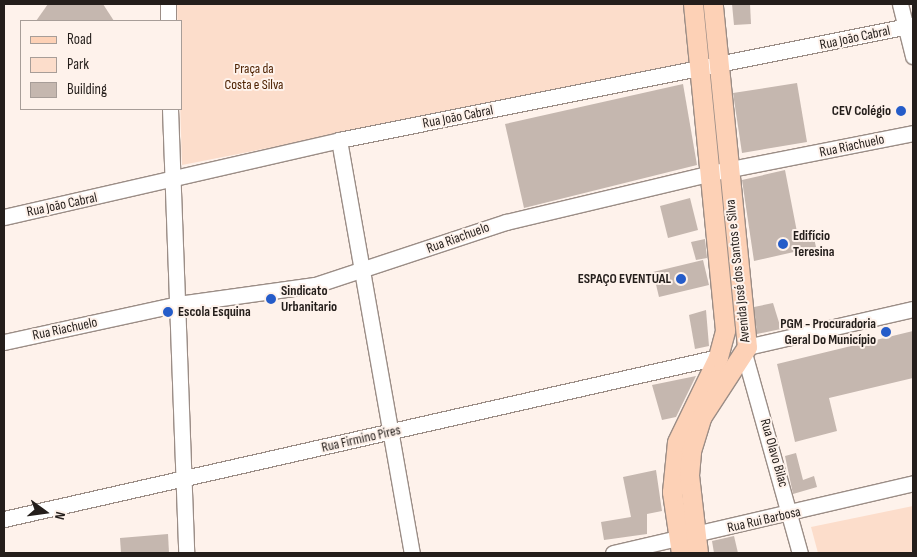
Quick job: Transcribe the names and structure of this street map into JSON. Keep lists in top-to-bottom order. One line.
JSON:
{"streets":{"main road":["Avenida José dos Santos e Silva"],"street":["Rua João Cabral","Rua Riachuelo","Rua Firmino Pires","Rua Olavo Bilac","Rua Rui Barbosa"]},"crossings":[["Rua João Cabral","Avenida José dos Santos e Silva"],["Rua Riachuelo","Avenida José dos Santos e Silva"],["Avenida José dos Santos e Silva","Rua Firmino Pires"],["Avenida José dos Santos e Silva","Rua Olavo Bilac"],["Avenida José dos Santos e Silva","Rua Rui Barbosa"],["Rua Olavo Bilac","Rua Rui Barbosa"]],"parks":["Praça da Costa e Silva"],"places":["CEV Colégio","Edifício Teresina","ESPAÇO EVENTUAL","Sindicato Urbanitario","Escola Esquina","PGM - Procuradoria Geral Do Município"],"legend":["Road","Park","Building"],"north":"right"}
